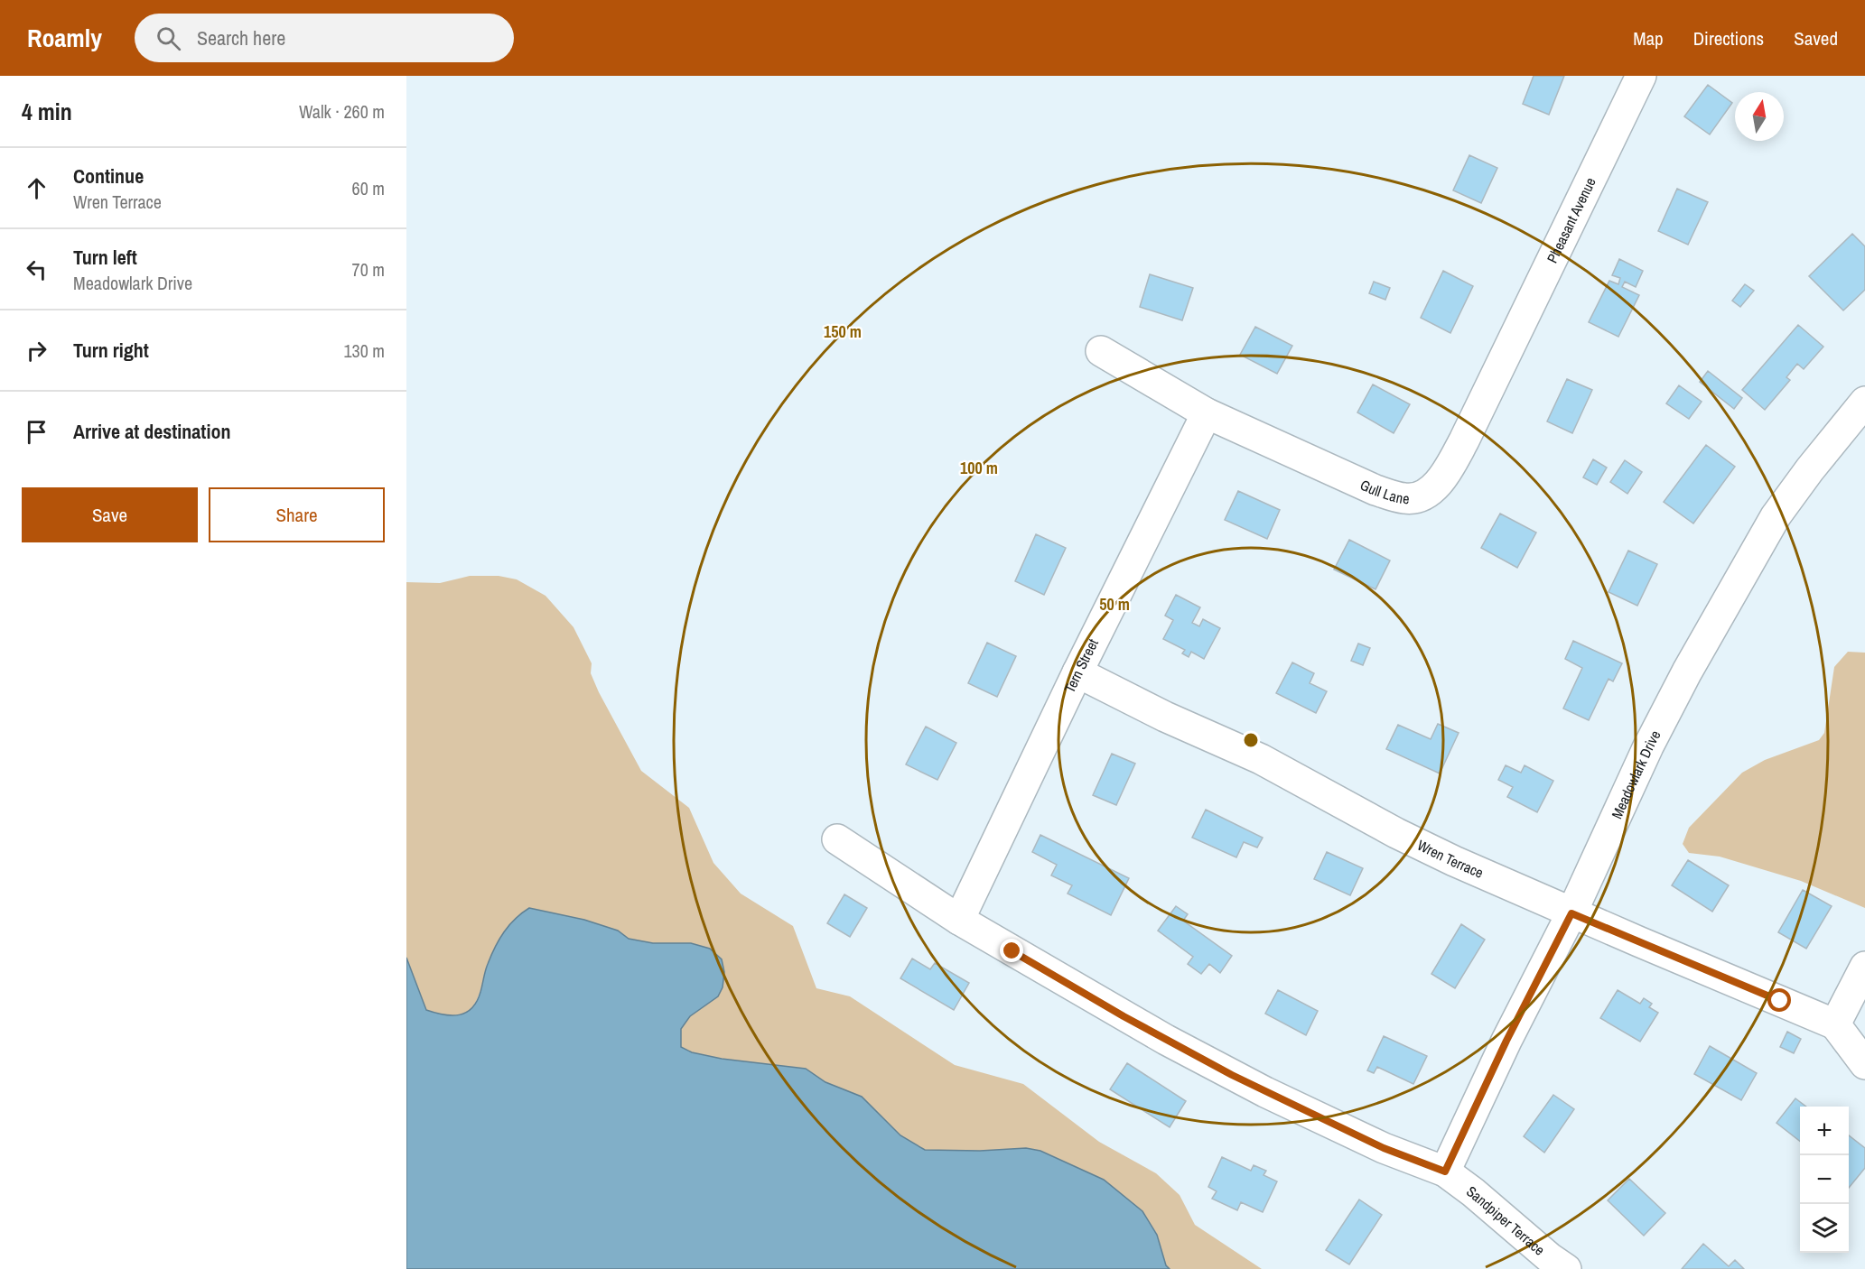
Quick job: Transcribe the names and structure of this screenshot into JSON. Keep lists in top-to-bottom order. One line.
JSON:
{"streets":{"street":["Pheasant Avenue","Gull Lane","Tern Street","Meadowlark Drive","Wren Terrace","Sandpiper Terrace"]},"crossings":[["Pheasant Avenue","Gull Lane"],["Gull Lane","Tern Street"],["Tern Street","Wren Terrace"],["Tern Street","Sandpiper Terrace"],["Meadowlark Drive","Wren Terrace"],["Meadowlark Drive","Sandpiper Terrace"]],"north":"top","page":{"header":"Roamly","search":"Search here","nav":["Map","Directions","Saved"],"heading":["4 min","Walk · 260 m"],"list":[["Continue","Wren Terrace","60 m"],["Turn left","Meadowlark Drive","70 m"],["Turn right","130 m"],"Arrive at destination"],"buttons":["Save","Share"],"map_buttons":["+","−"]},"rings":["150 m","100 m","50 m"]}
